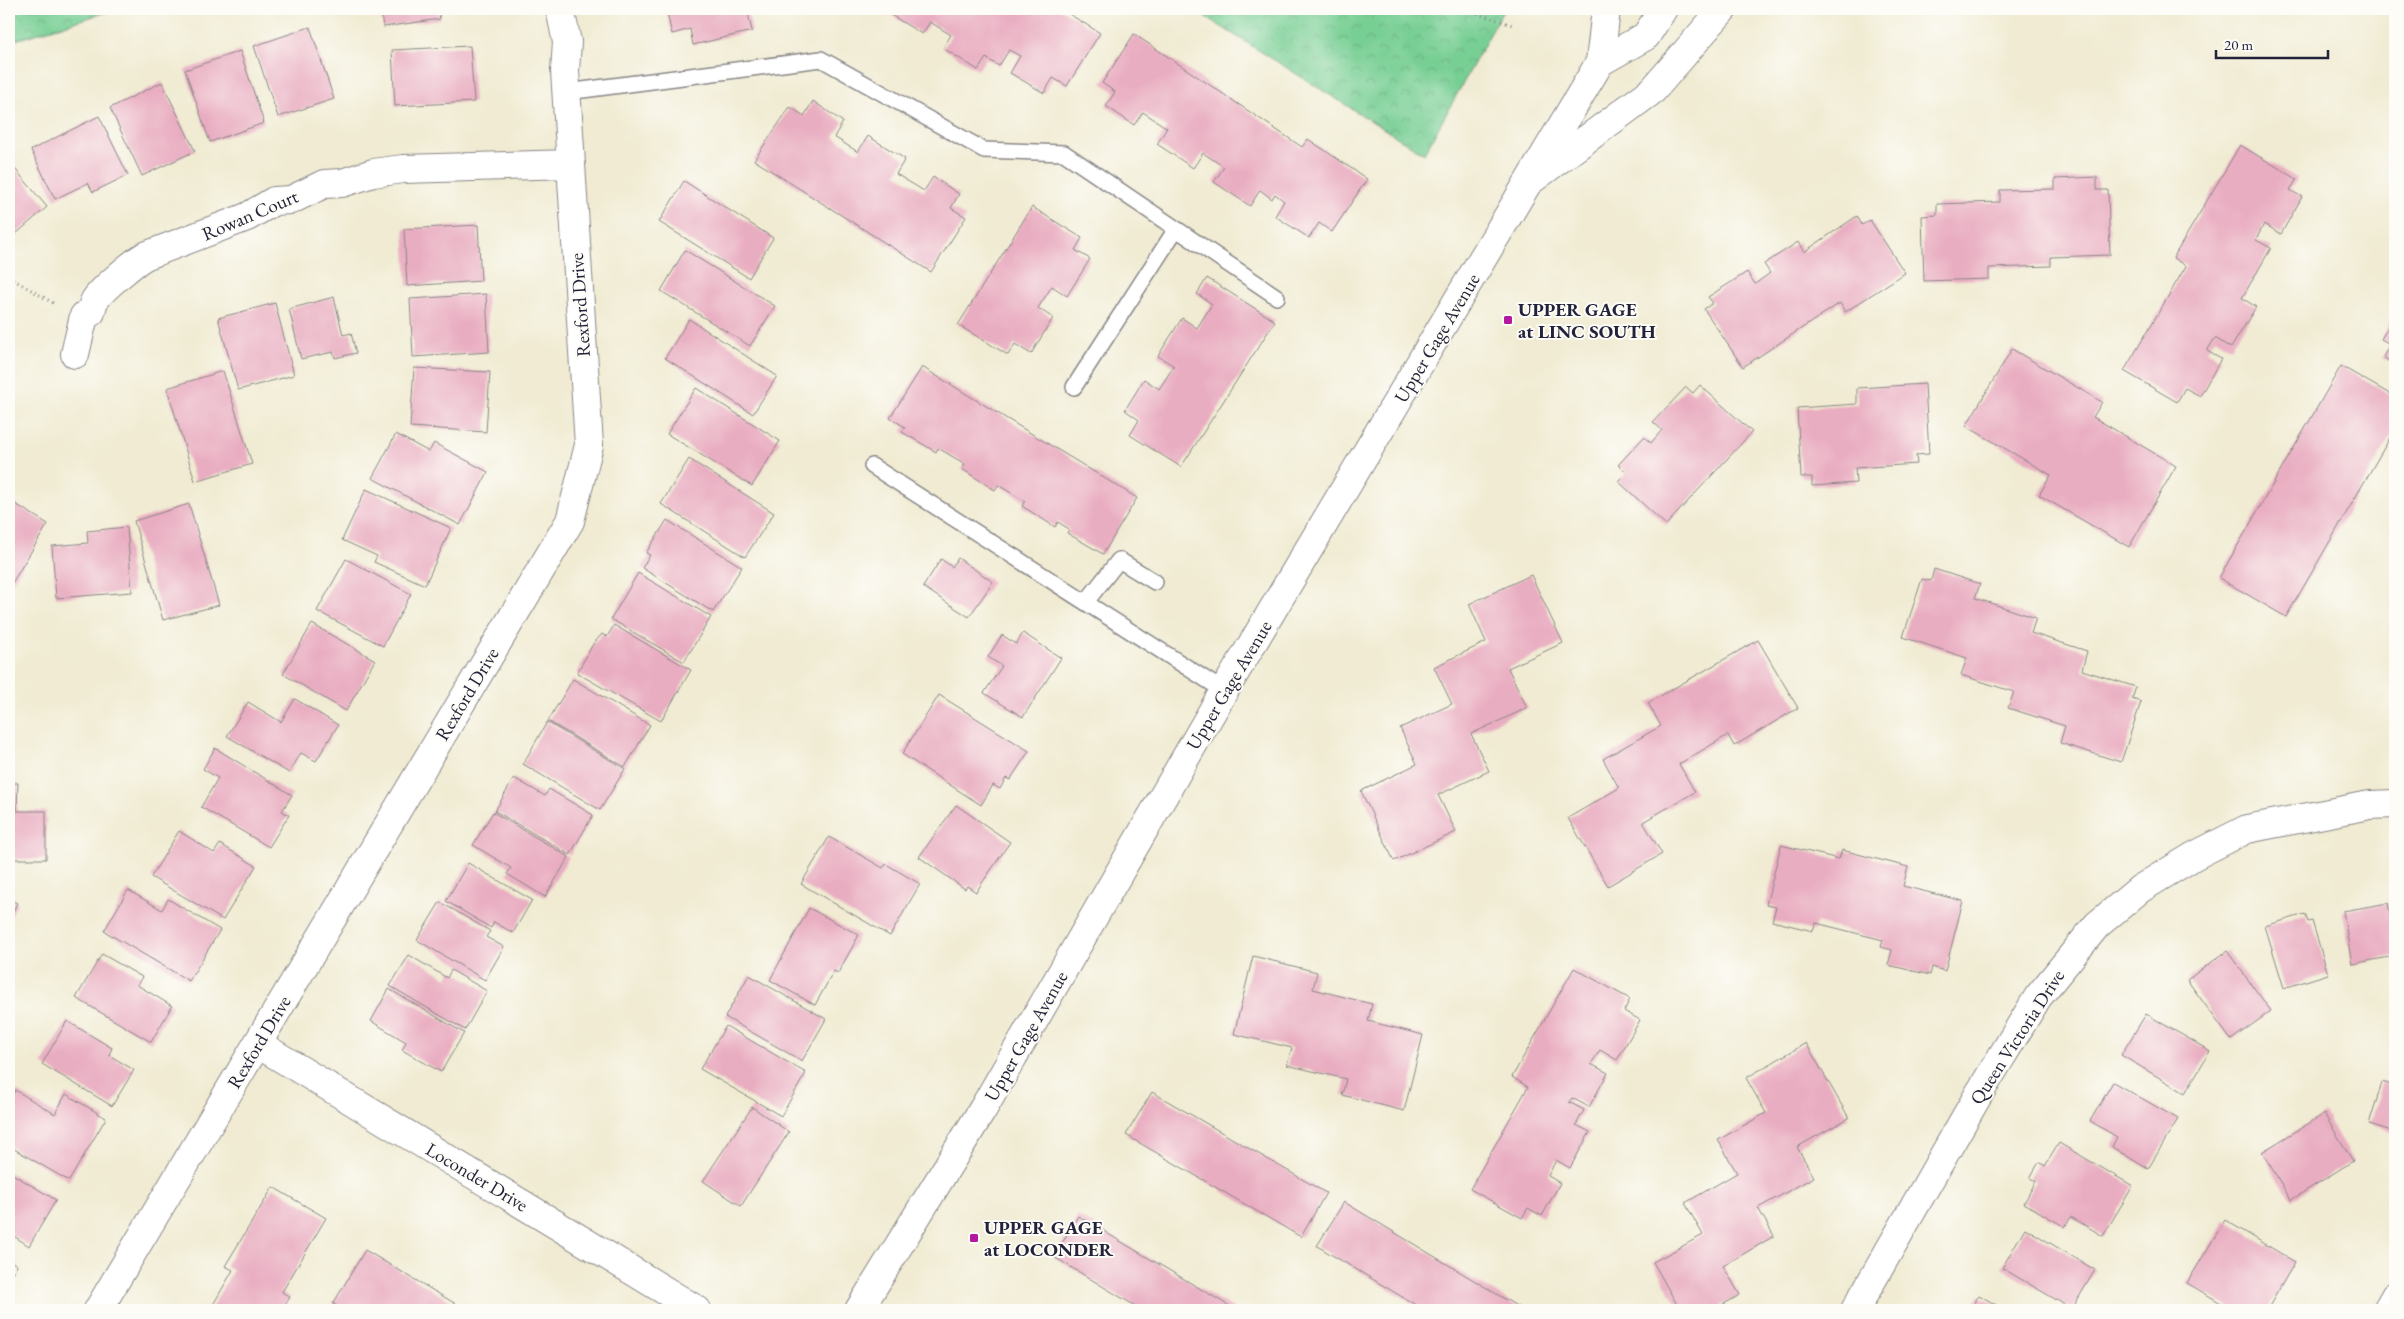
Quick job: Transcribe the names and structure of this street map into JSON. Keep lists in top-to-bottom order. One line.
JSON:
{"streets":{"main road":["Rowan Court","Rexford Drive","Upper Gage Avenue","Queen Victoria Drive","Loconder Drive"]},"crossings":[["Rowan Court","Rexford Drive"],["Rexford Drive","Loconder Drive"]],"places":{"transit":["UPPER GAGE at LINC SOUTH","UPPER GAGE at LOCONDER"]},"scale_bar":"20 m"}
